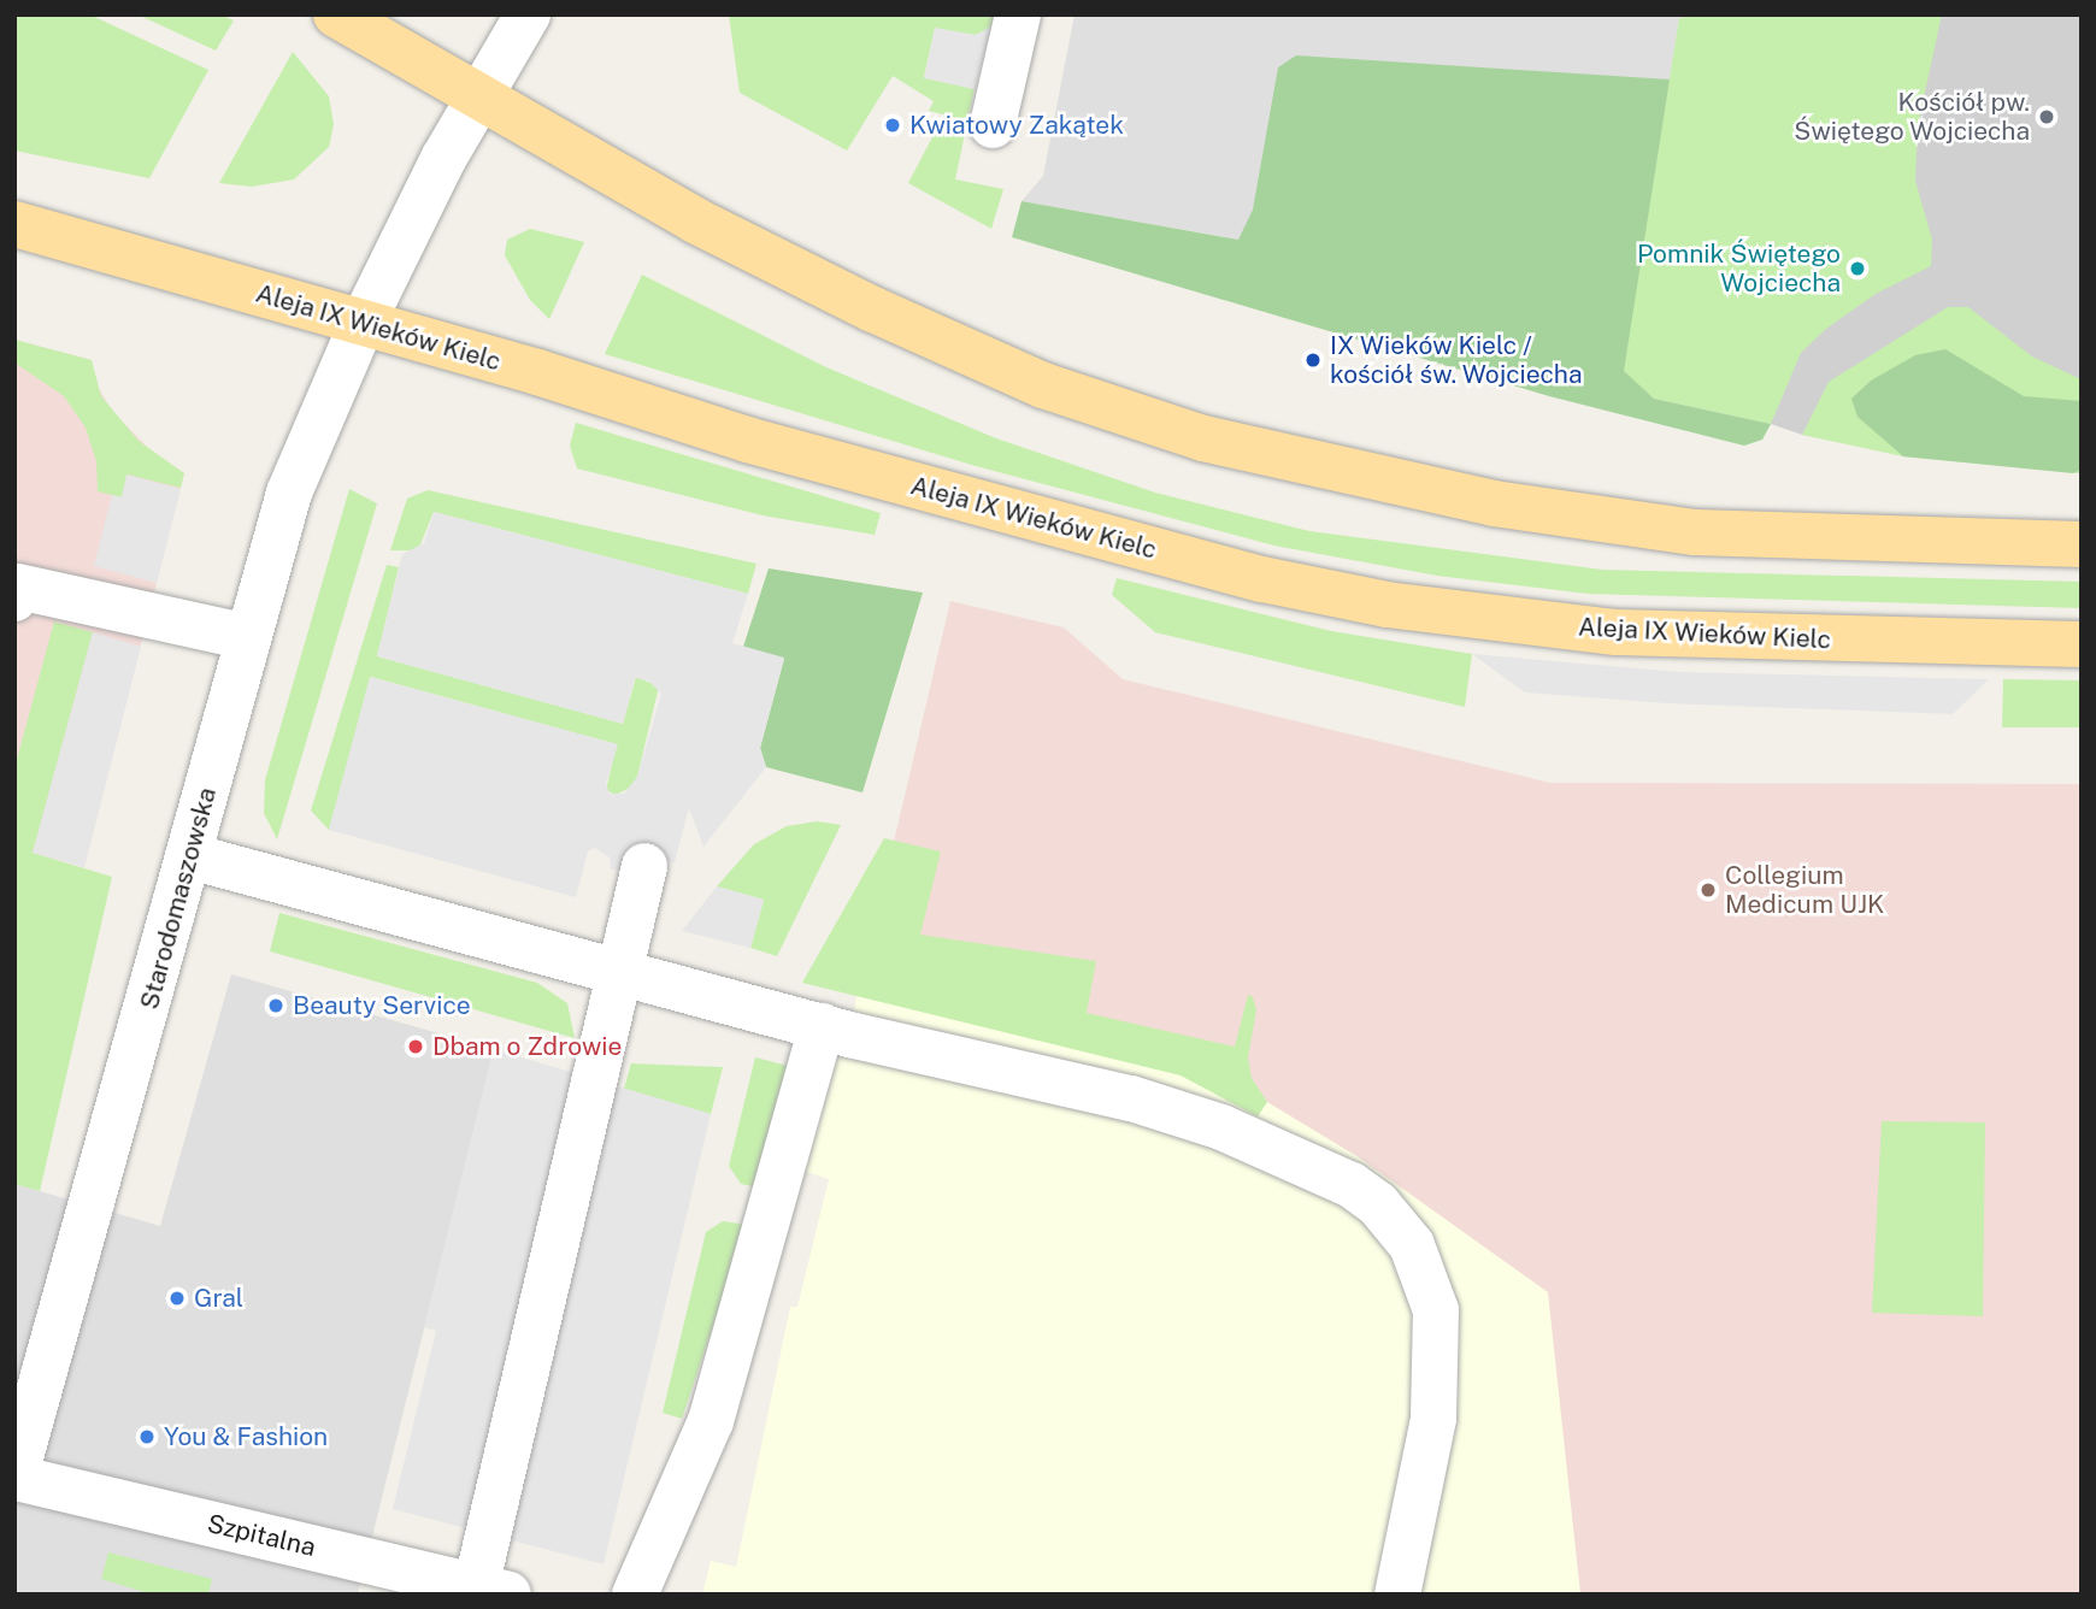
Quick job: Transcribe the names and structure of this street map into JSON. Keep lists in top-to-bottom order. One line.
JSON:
{"streets":{"main road":["Aleja IX Wieków Kielc"],"street":["Starodomaszowska","Szpitalna"]},"crossings":[["Aleja IX Wieków Kielc","Starodomaszowska"],["Starodomaszowska","Szpitalna"]],"places":["Kościół pw. Świętego Wojciecha","Kwiatowy Zakątek","Pomnik Świętego Wojciecha","IX Wieków Kielc / kościół św. Wojciecha","Collegium Medicum UJK","Beauty Service","Dbam o Zdrowie","Gral","You & Fashion"]}
